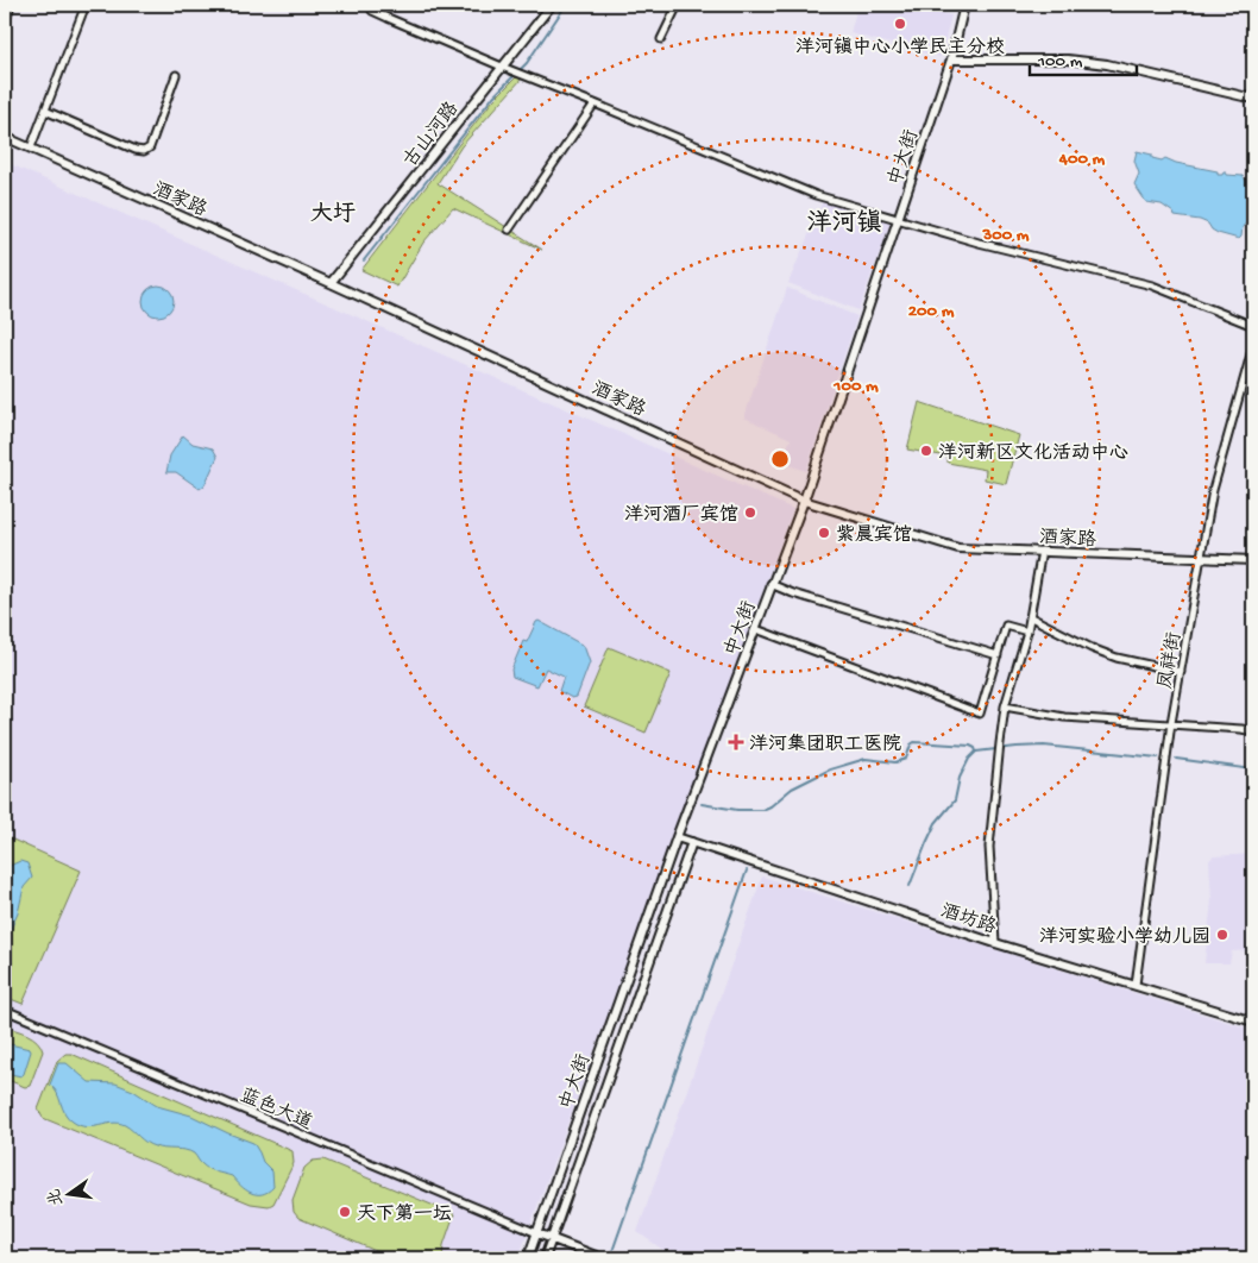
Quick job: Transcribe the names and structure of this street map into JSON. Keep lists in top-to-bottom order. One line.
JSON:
{"streets":{"street":["古山河路","中大街","酒家路","凤祥街","酒坊路","蓝色大道"]},"crossings":[["古山河路","酒家路"],["中大街","酒家路"],["中大街","酒坊路"],["中大街","蓝色大道"],["酒家路","凤祥街"],["凤祥街","酒坊路"]],"districts":["大圩","洋河镇"],"places":{"other":["洋河镇中心小学民主分校","洋河新区文化活动中心","洋河酒厂宾馆","紫晨宾馆","洋河实验小学幼儿园","天下第一坛"],"health":["洋河集团职工医院"]},"scale_bar":"100 m","north":"left","rings":["400 m","300 m","200 m","100 m"]}
